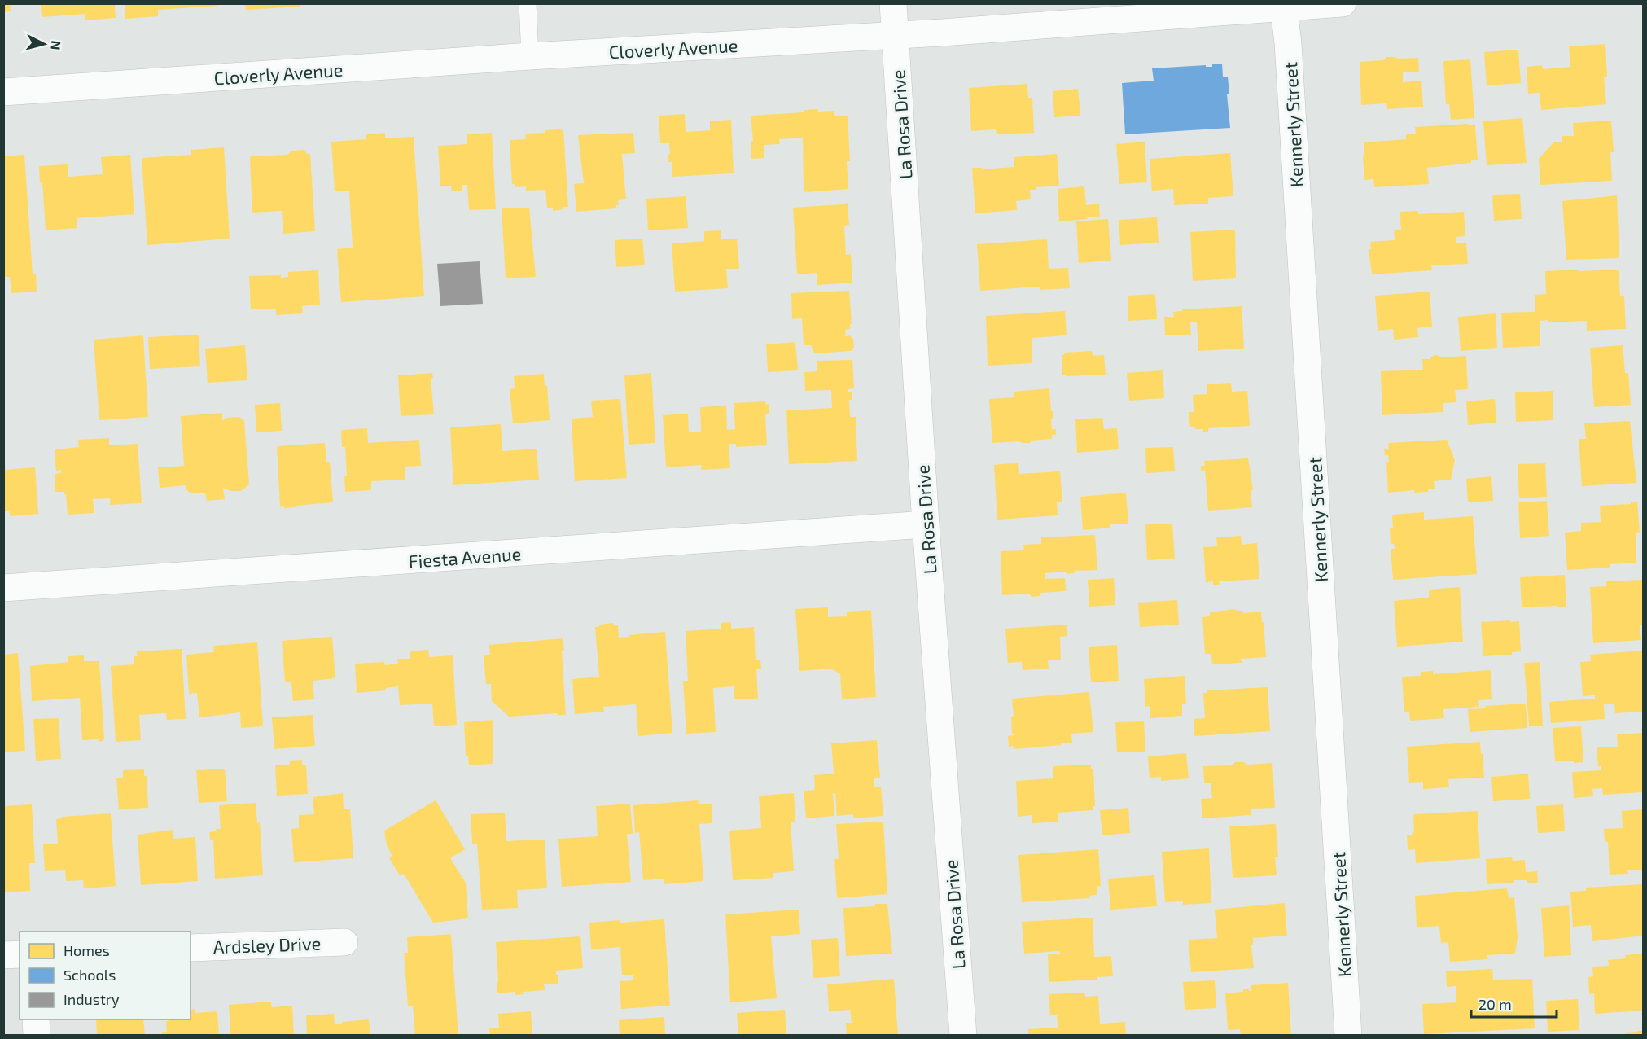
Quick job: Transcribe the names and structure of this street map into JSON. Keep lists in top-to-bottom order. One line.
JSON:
{"streets":{"street":["Cloverly Avenue","La Rosa Drive","Kennerly Street","Fiesta Avenue","Ardsley Drive"]},"crossings":[["Cloverly Avenue","La Rosa Drive"],["Cloverly Avenue","Kennerly Street"],["La Rosa Drive","Fiesta Avenue"]],"legend":["Homes","Schools","Industry"],"scale_bar":"20 m","north":"right"}
